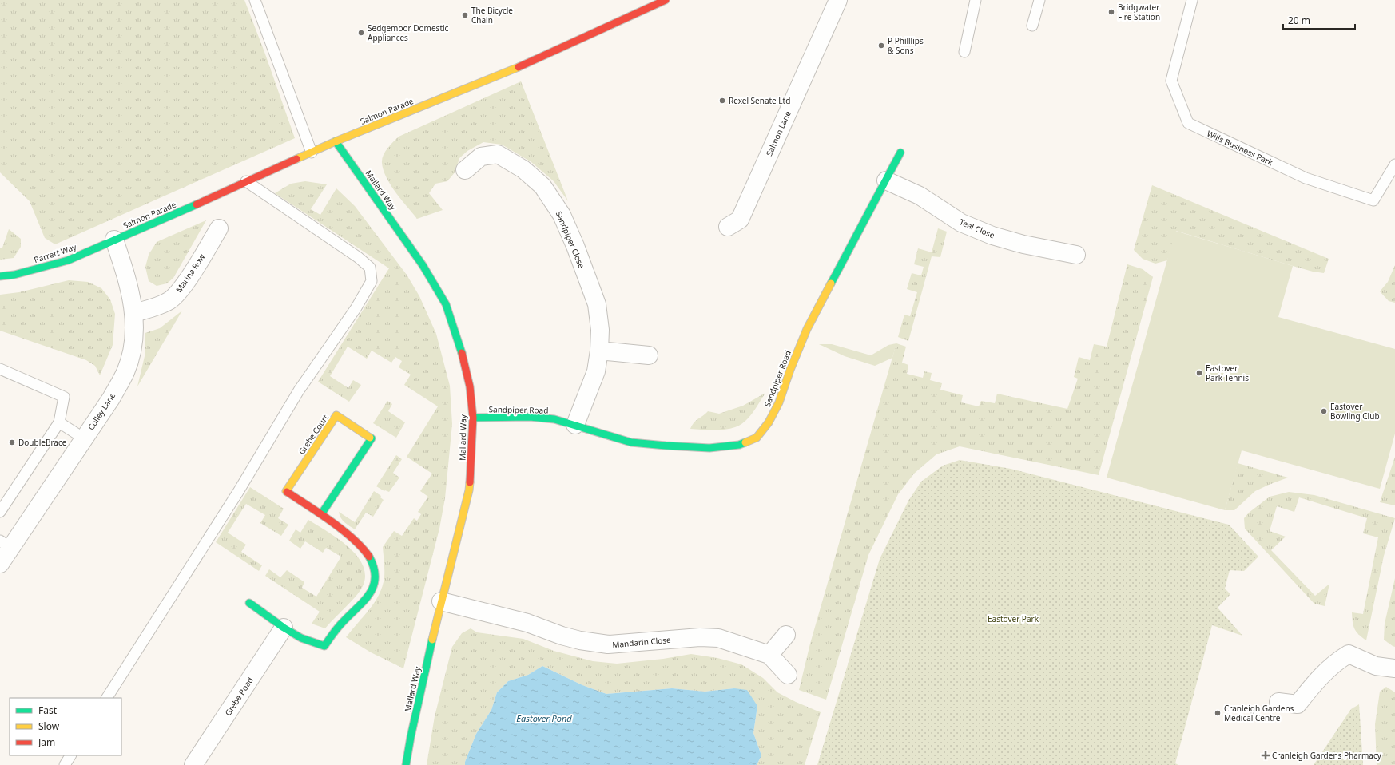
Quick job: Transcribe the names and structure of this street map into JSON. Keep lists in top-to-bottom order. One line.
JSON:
{"streets":{"street":["Salmon Parade","Salmon Lane","Mallard Way","Teal Close","Sandpiper Close","Parrett Way","Marina Row","Sandpiper Road","Colley Lane","Grebe Court","Mandarin Close","Grebe Road"],"lane":["Wills Business Park"]},"crossings":[["Salmon Parade","Mallard Way"],["Salmon Parade","Parrett Way"],["Salmon Parade","Colley Lane"],["Mallard Way","Sandpiper Road"],["Mallard Way","Mandarin Close"],["Teal Close","Sandpiper Road"],["Sandpiper Close","Sandpiper Road"],["Parrett Way","Colley Lane"],["Marina Row","Colley Lane"],["Grebe Court","Grebe Road"]],"water":["Eastover Pond"],"parks":["Eastover Park"],"places":{"other":["Bridgwater Fire Station","The Bicycle Chain","Sedgemoor Domestic Appliances","P Philllips & Sons","Rexel Senate Ltd","Eastover Park Tennis","Eastover Bowling Club","DoubleBrace","Cranleigh Gardens Medical Centre"],"health":["Cranleigh Gardens Pharmacy"]},"legend":["Fast","Slow","Jam"],"scale_bar":"20 m"}
